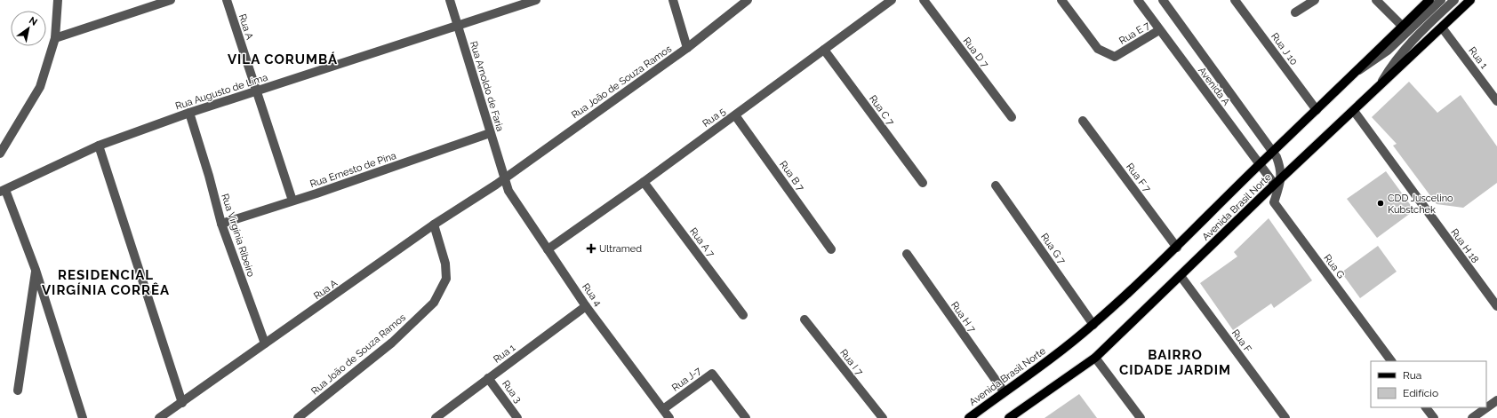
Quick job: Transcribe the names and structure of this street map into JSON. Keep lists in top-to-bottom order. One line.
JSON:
{"streets":{"main road":["Avenida Brasil Norte"],"street":["Rua A","Rua E 7","Rua J 10","Rua D 7","Rua 1","Rua João de Souza Ramos","Rua Arnoldo de Faria","Avenida A","Rua Augusto de Lima","Rua C 7","Rua 5","Rua Ernesto de Pina","Rua B 7","Rua F 7","Rua Virgínia Ribeiro","Rua A 7","Rua H 18","Rua G 7","Rua G","Rua 4","Rua H 7","Rua F","Rua I 7","Rua J-7","Rua 3"]},"crossings":[["Rua A","Rua João de Souza Ramos"],["Rua A","Rua Arnoldo de Faria"],["Rua A","Rua Augusto de Lima"],["Rua A","Rua Ernesto de Pina"],["Rua A","Rua Virgínia Ribeiro"],["Rua A","Rua 4"],["Rua E 7","Avenida A"],["Rua J 10","Avenida Brasil Norte"],["Rua 1","Avenida Brasil Norte"],["Rua 1","Rua 4"],["Rua 1","Rua 3"],["Rua João de Souza Ramos","Rua Arnoldo de Faria"],["Rua João de Souza Ramos","Rua 4"],["Rua Arnoldo de Faria","Rua Augusto de Lima"],["Rua Arnoldo de Faria","Rua Ernesto de Pina"],["Rua Arnoldo de Faria","Rua 4"],["Avenida A","Avenida Brasil Norte"],["Avenida A","Rua G"],["Rua Augusto de Lima","Rua Virgínia Ribeiro"],["Rua C 7","Rua 5"],["Rua 5","Rua B 7"],["Rua 5","Rua A 7"],["Rua 5","Rua 4"],["Rua Ernesto de Pina","Rua Virgínia Ribeiro"],["Rua F 7","Avenida Brasil Norte"],["Avenida Brasil Norte","Rua H 18"],["Avenida Brasil Norte","Rua G 7"],["Avenida Brasil Norte","Rua G"],["Avenida Brasil Norte","Rua H 7"],["Avenida Brasil Norte","Rua F"],["Rua 4","Rua J-7"]],"districts":["VILA CORUMBÁ","RESIDENCIAL VIRGÍNIA CORRÊA","BAIRRO CIDADE JARDIM"],"places":{"other":["CDD Juscelino Kubstchek"],"health":["Ultramed"]},"legend":["Rua","Edifício"],"north":"top right"}
